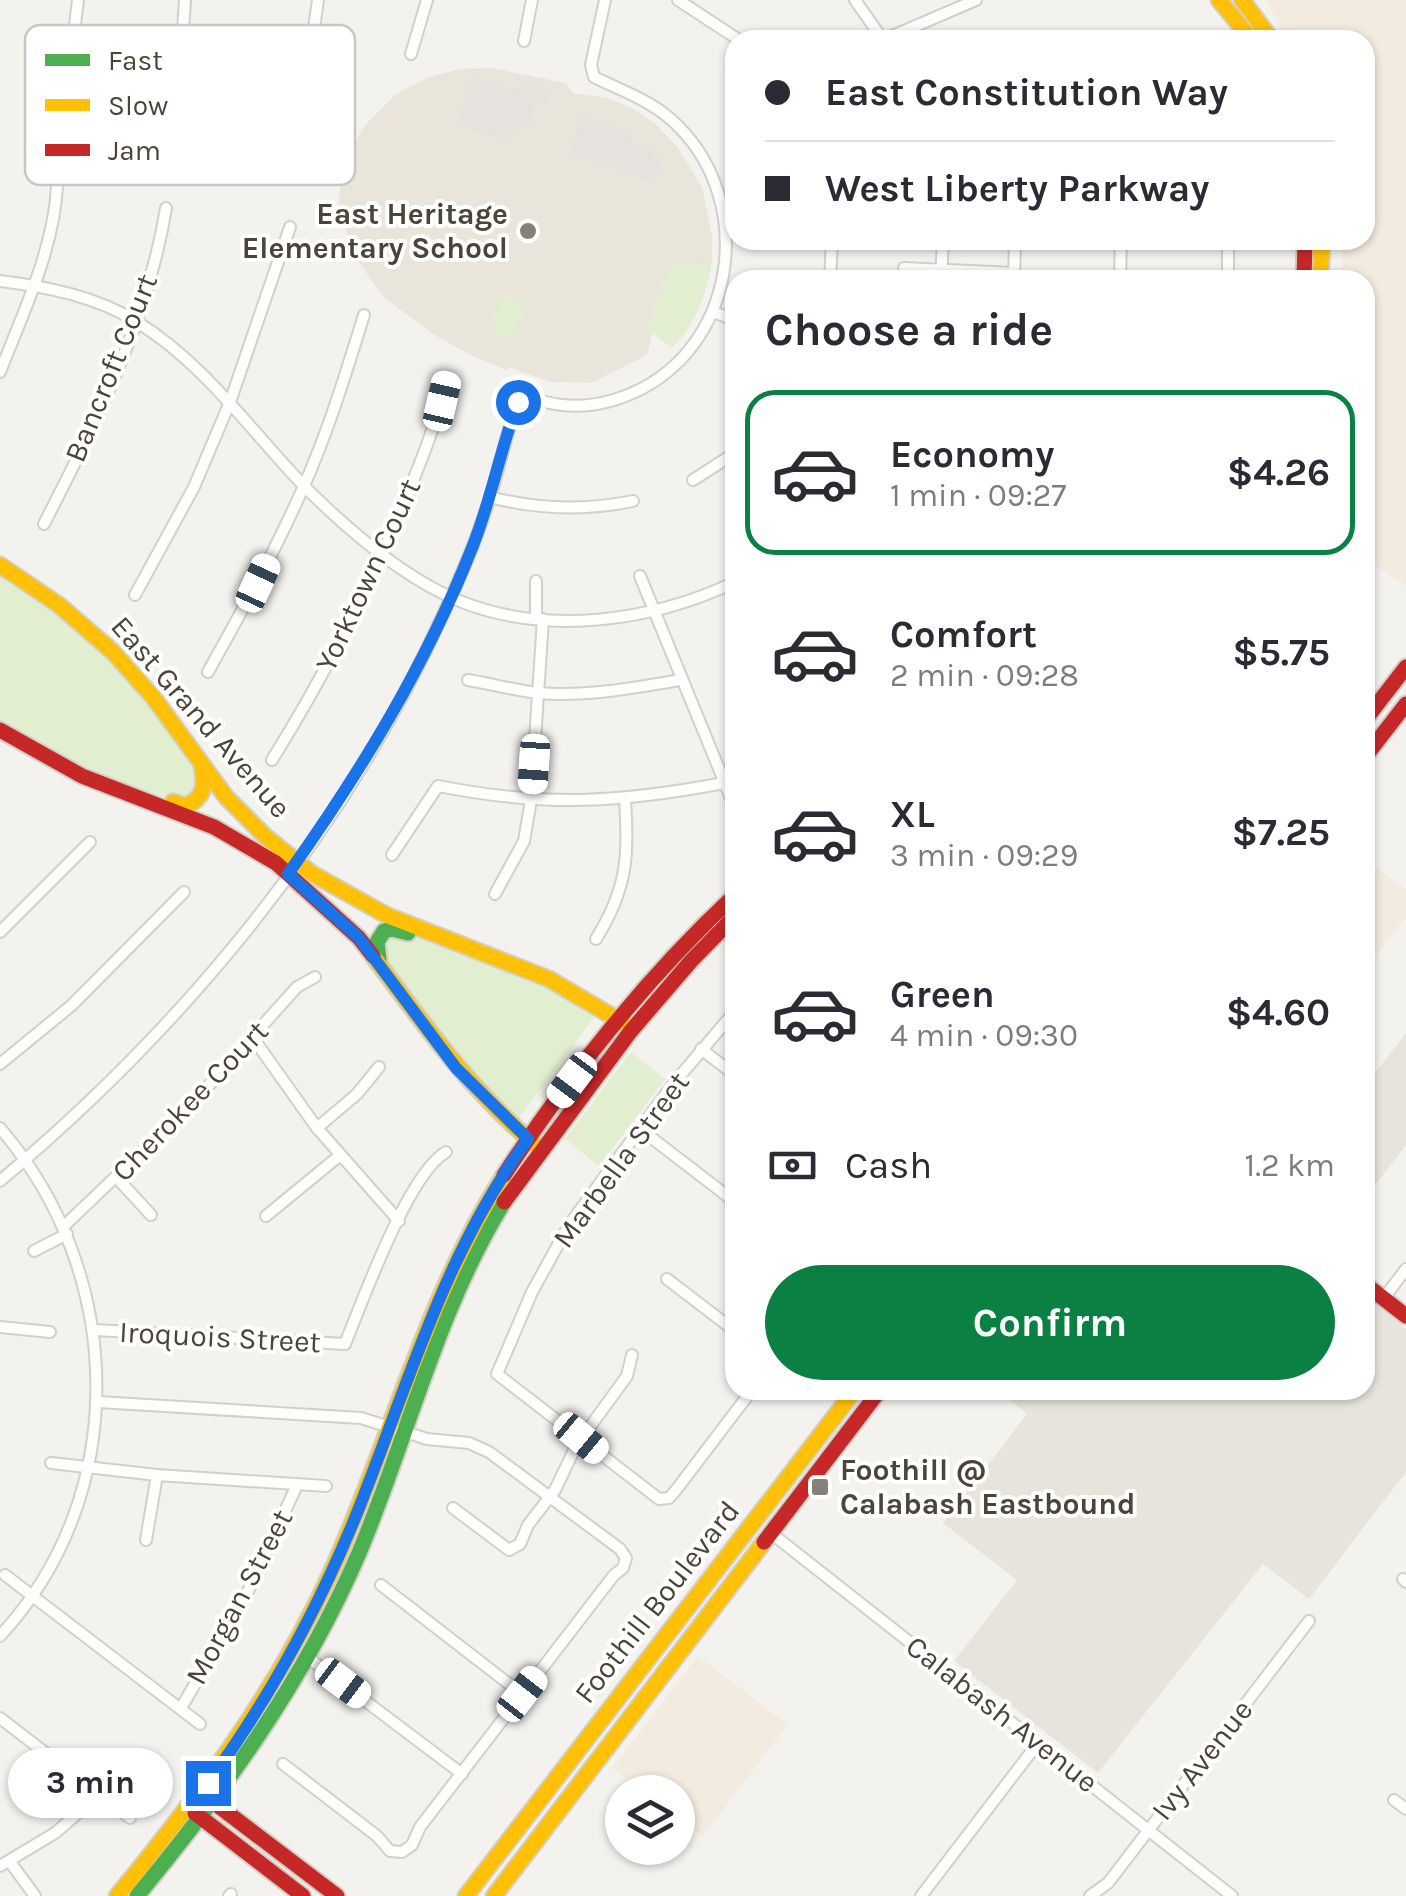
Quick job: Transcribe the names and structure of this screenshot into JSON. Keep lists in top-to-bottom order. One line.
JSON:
{"streets":{"street":["Bancroft Court","Yorktown Court","East Grand Avenue","Cherokee Court","Marbella Street","Iroquois Street","Morgan Street","Foothill Boulevard","Calabash Avenue","Ivy Avenue"]},"crossings":[["Foothill Boulevard","Calabash Avenue"],["Calabash Avenue","Ivy Avenue"]],"places":{"other":["East Heritage Elementary School"],"transit":["Foothill @ Calabash Eastbound"]},"legend":["Fast","Slow","Jam"],"page":{"banner":["East Constitution Way","West Liberty Parkway"],"heading":"Choose a ride","list":[{"name":"Economy","note":"1 min · 09:27","value":"$4.26"},{"name":"Comfort","note":"2 min · 09:28","value":"$5.75"},{"name":"XL","note":"3 min · 09:29","value":"$7.25"},{"name":"Green","note":"4 min · 09:30","value":"$4.60"}],"pay":["Cash","1.2 km"],"buttons":"Confirm","bubble":"3 min"}}
